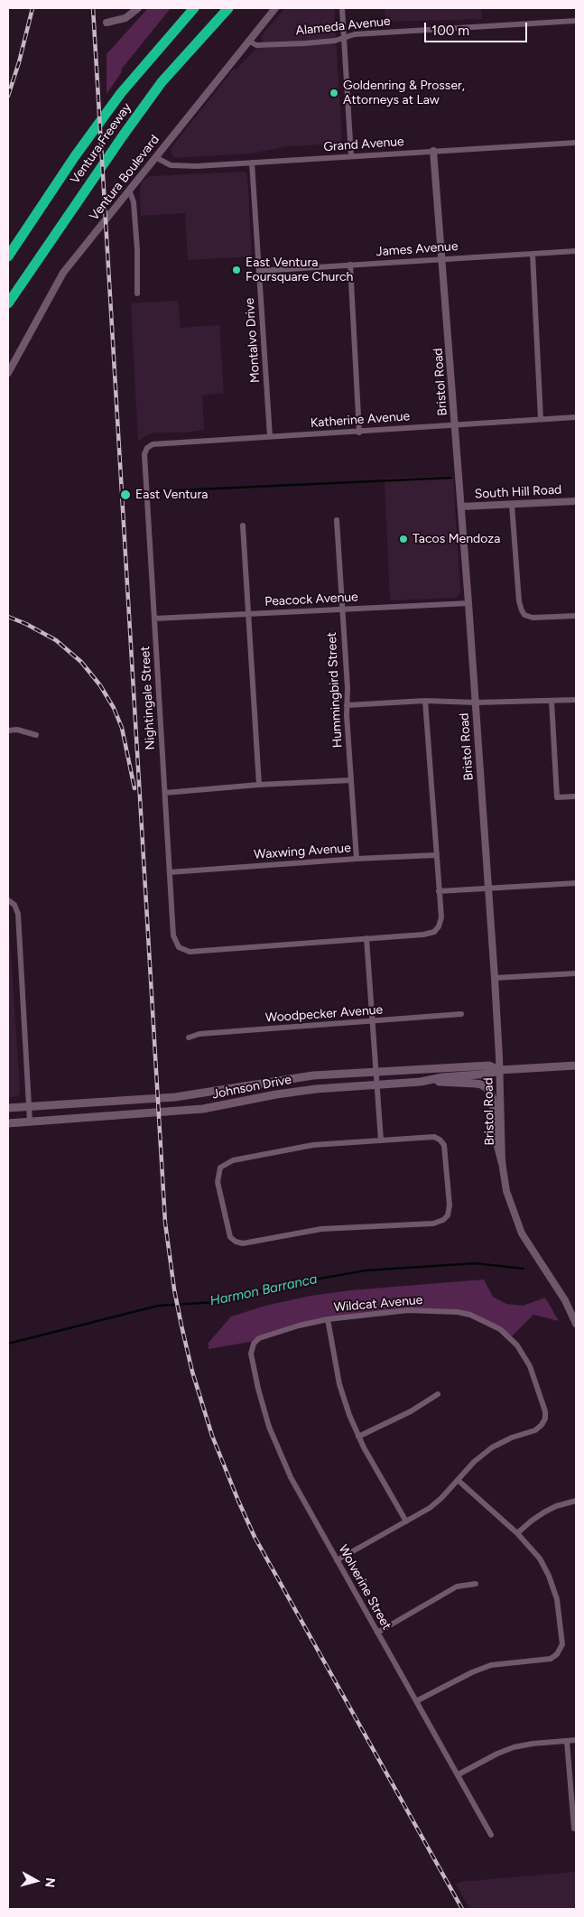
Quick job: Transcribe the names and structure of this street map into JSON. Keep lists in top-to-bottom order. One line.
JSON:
{"streets":{"highway":["Ventura Freeway"],"main road":["Johnson Drive"],"street":["Alameda Avenue","Grand Avenue","Ventura Boulevard","James Avenue","Montalvo Drive","Bristol Road","Katherine Avenue","South Hill Road","Peacock Avenue","Hummingbird Street","Nightingale Street","Waxwing Avenue","Woodpecker Avenue","Wildcat Avenue","Wolverine Street"]},"crossings":[["Alameda Avenue","Ventura Boulevard"],["Grand Avenue","Ventura Boulevard"],["Grand Avenue","Montalvo Drive"],["Grand Avenue","Bristol Road"],["James Avenue","Montalvo Drive"],["James Avenue","Bristol Road"],["Montalvo Drive","Katherine Avenue"],["Bristol Road","Katherine Avenue"],["Bristol Road","South Hill Road"],["Bristol Road","Peacock Avenue"],["Bristol Road","Johnson Drive"],["Katherine Avenue","Nightingale Street"],["Peacock Avenue","Hummingbird Street"],["Peacock Avenue","Nightingale Street"],["Hummingbird Street","Waxwing Avenue"],["Nightingale Street","Waxwing Avenue"],["Wildcat Avenue","Wolverine Street"]],"water":["Harmon Barranca"],"places":["Goldenring & Prosser, Attorneys at Law","East Ventura Foursquare Church","East Ventura","Tacos Mendoza"],"scale_bar":"100 m","north":"right"}
